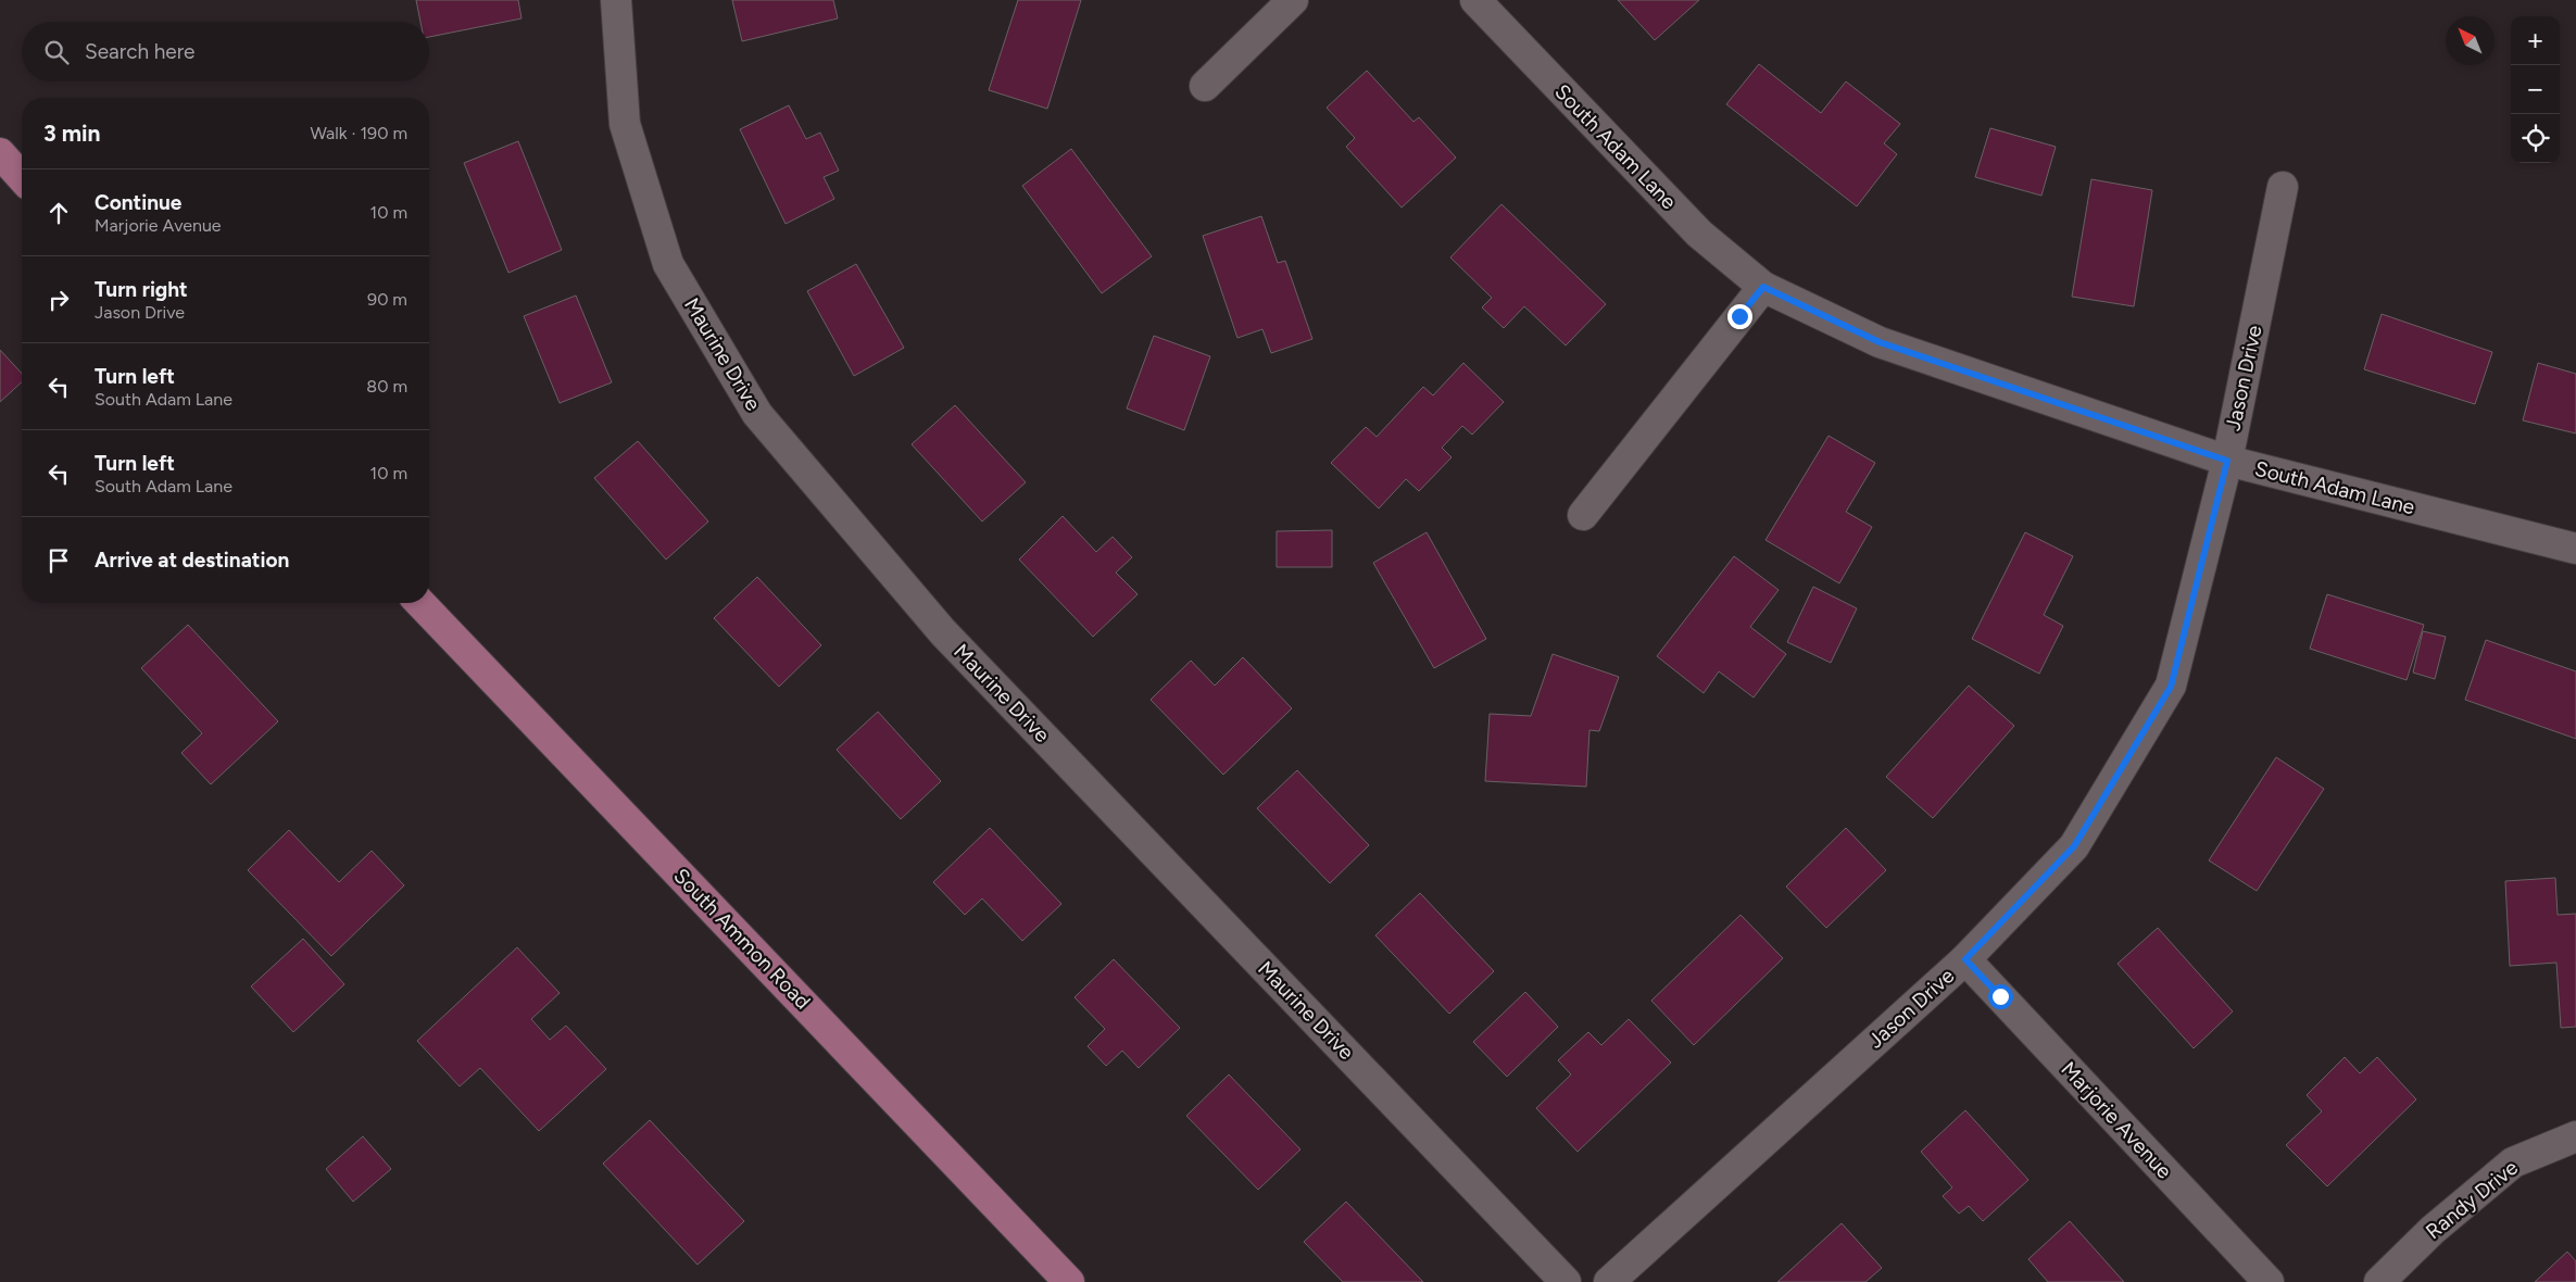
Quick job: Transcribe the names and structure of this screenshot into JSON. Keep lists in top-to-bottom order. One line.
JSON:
{"streets":{"main road":["South Ammon Road"],"street":["South Adam Lane","Maurine Drive","Jason Drive","Marjorie Avenue","Randy Drive"]},"crossings":[["South Adam Lane","Jason Drive"],["Jason Drive","Marjorie Avenue"]],"north":"top left","page":{"map_buttons":["+","−"],"search":"Search here","heading":["3 min","Walk · 190 m"],"list":[["Continue","Marjorie Avenue","10 m"],["Turn right","Jason Drive","90 m"],["Turn left","South Adam Lane","80 m"],["Turn left","South Adam Lane","10 m"],"Arrive at destination"]}}
